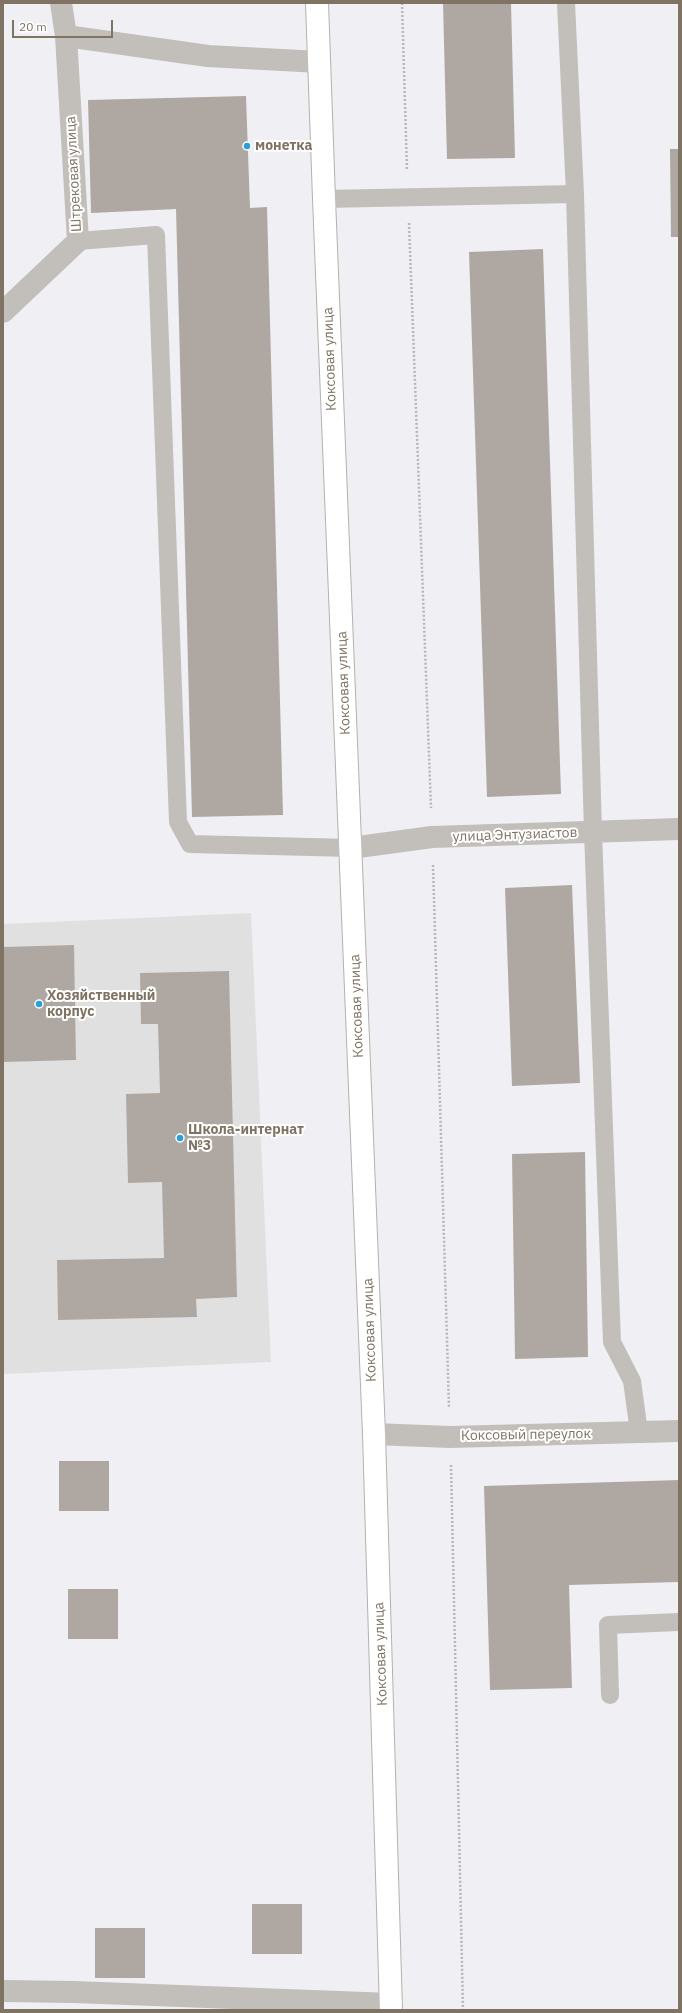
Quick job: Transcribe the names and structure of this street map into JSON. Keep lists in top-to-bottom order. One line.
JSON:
{"streets":{"main road":["Коксовая улица"],"street":["Штрековая улица","улица Энтузиастов","Коксовый переулок"]},"crossings":[["Коксовая улица","улица Энтузиастов"],["Коксовая улица","Коксовый переулок"]],"places":["монетка","Хозяйственный корпус","Школа-интернат №3"],"scale_bar":"20 m"}
